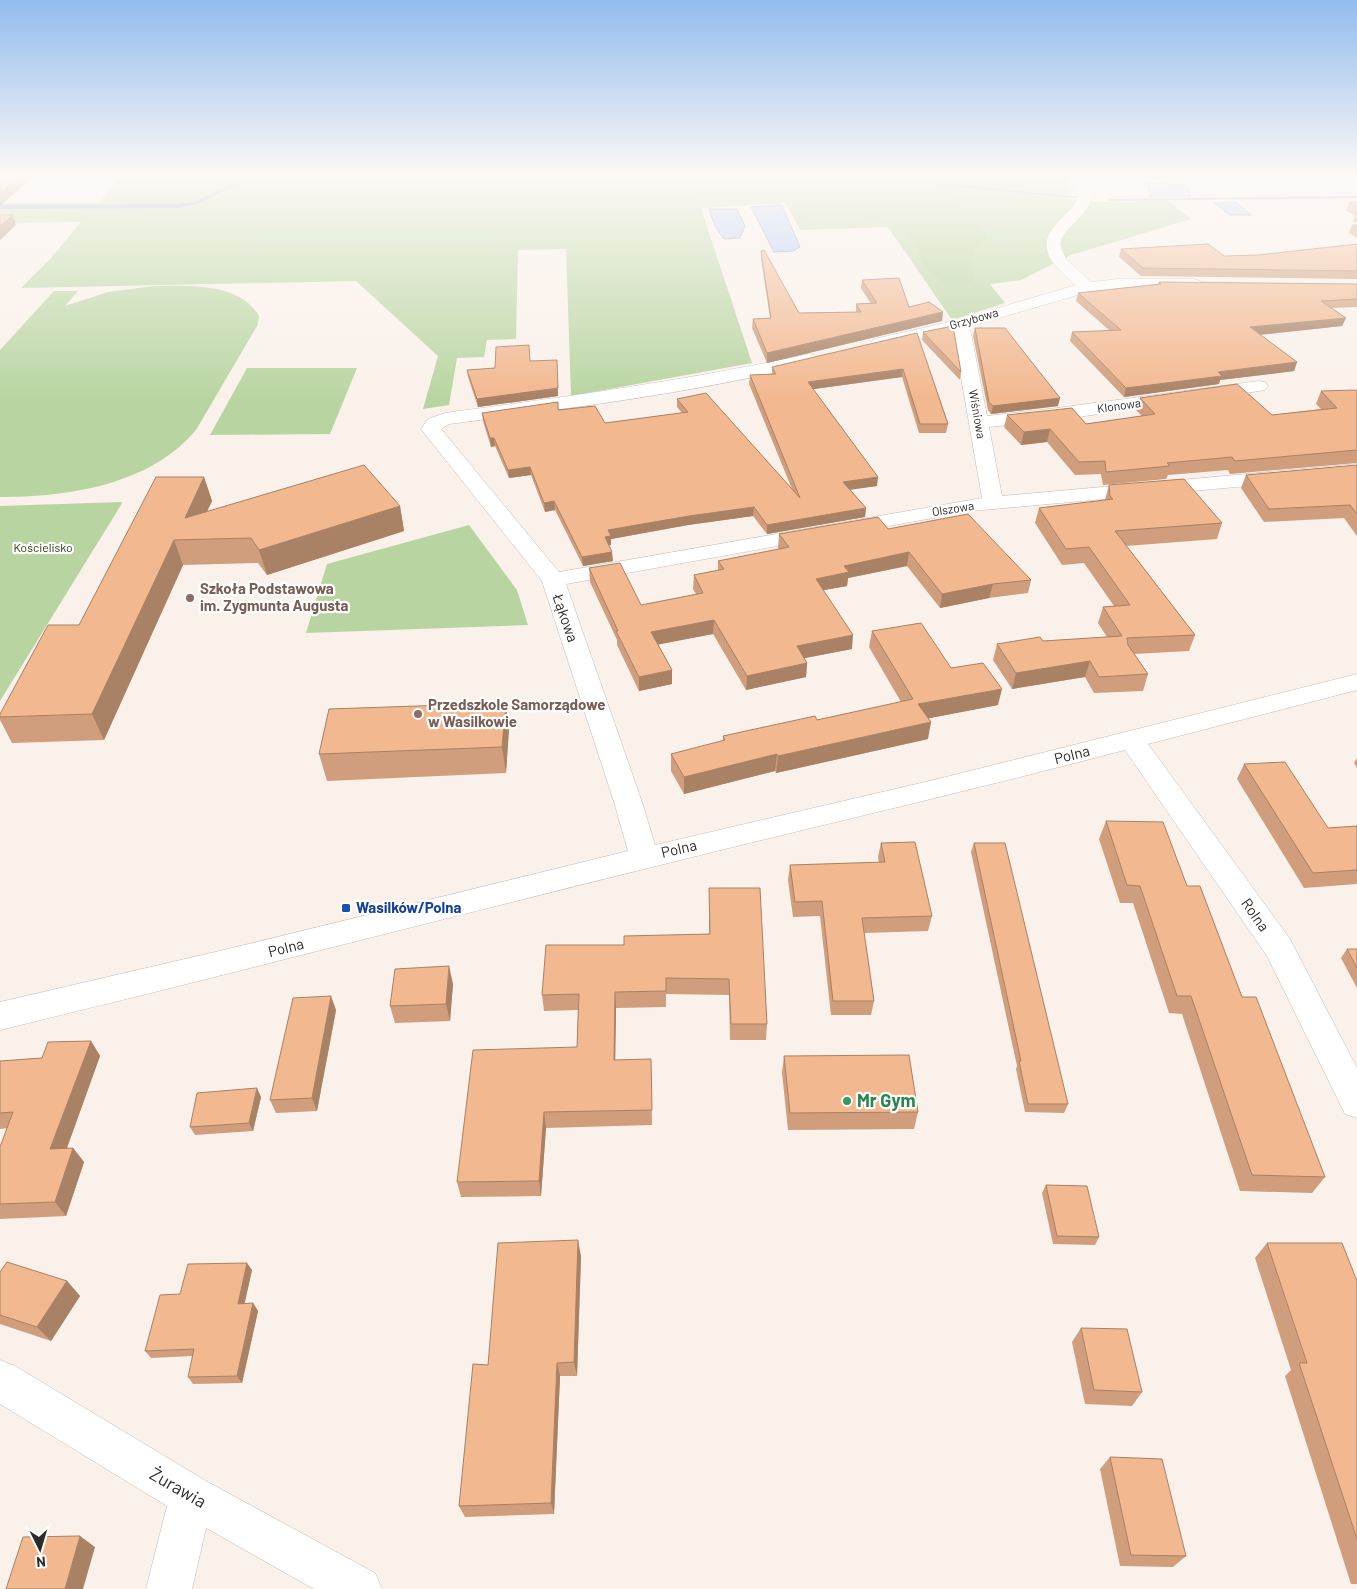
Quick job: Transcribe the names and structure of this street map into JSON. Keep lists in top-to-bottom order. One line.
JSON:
{"streets":{"street":["Grzybowa","Klonowa","Wiśniowa","Olszowa","Łąkowa","Polna","Rolna","Żurawia"]},"crossings":[["Grzybowa","Wiśniowa"],["Klonowa","Wiśniowa"],["Wiśniowa","Olszowa"],["Olszowa","Łąkowa"],["Łąkowa","Polna"],["Polna","Rolna"]],"parks":["Kościelisko"],"places":{"other":["Szkoła Podstawowa im. Zygmunta Augusta","Przedszkole Samorządowe w Wasilkowie","Mr Gym"],"transit":["Wasilków/Polna"]},"north":"bottom"}
